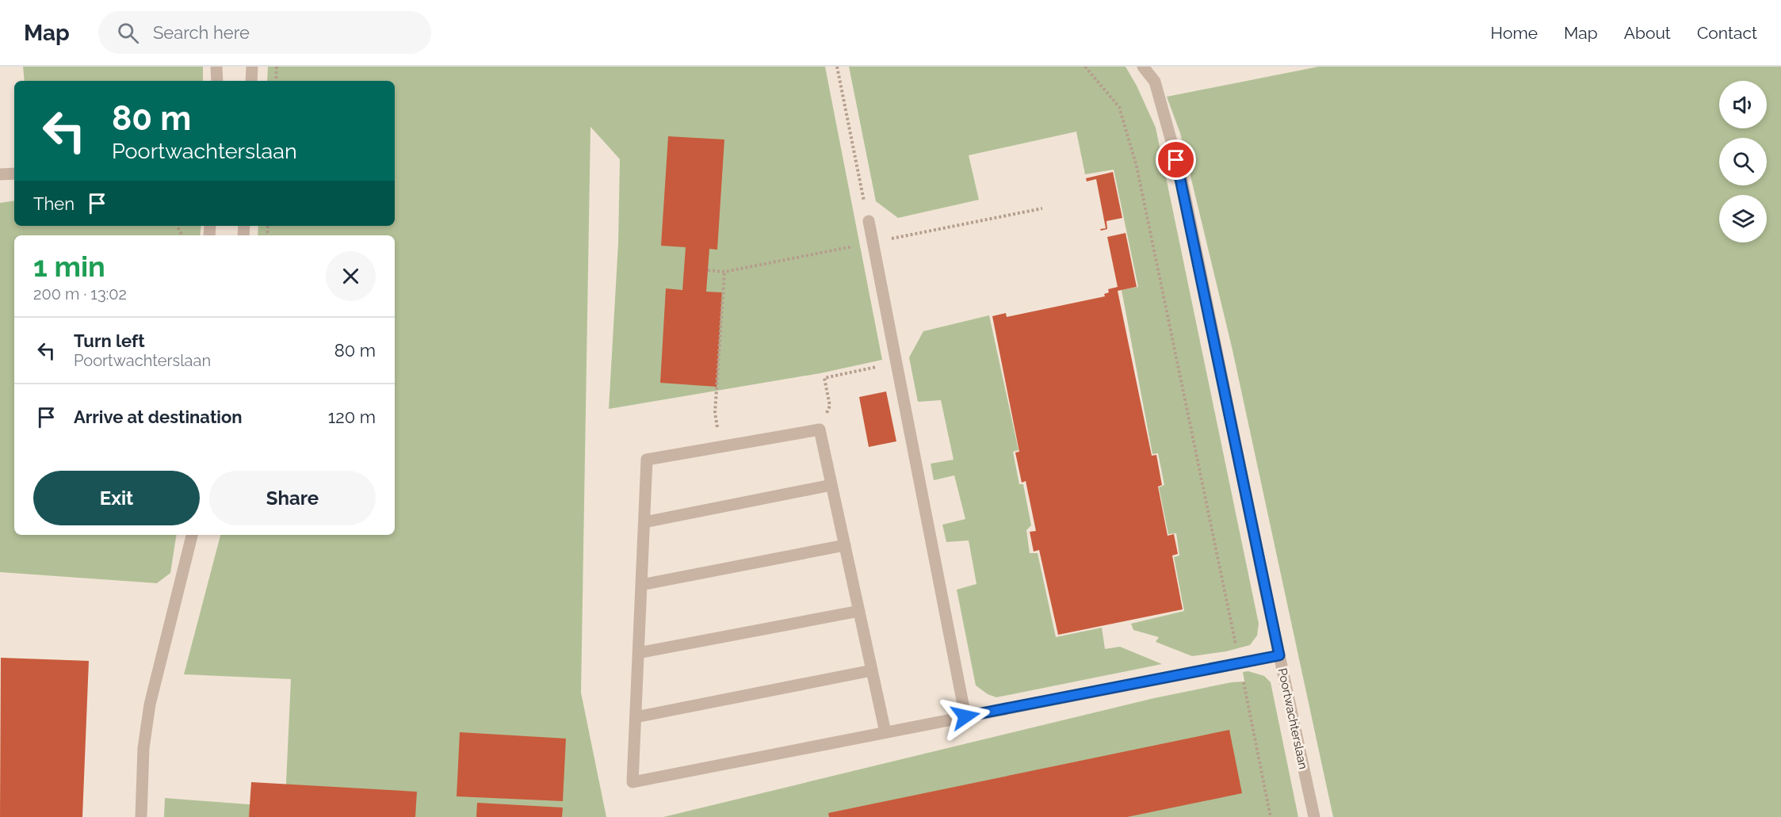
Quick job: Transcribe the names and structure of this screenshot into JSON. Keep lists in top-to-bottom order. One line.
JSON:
{"streets":{"lane":["Poortwachterslaan"]},"page":{"header":"Map","search":"Search here","nav":["Home","Map","About","Contact"],"turn":["80 m","Poortwachterslaan"],"then":"Then","heading":["1 min","200 m · 13:02"],"list":[{"name":"Turn left","note":"Poortwachterslaan","value":"80 m"},{"name":"Arrive at destination","value":"120 m"}],"buttons":["Exit","Share"]}}
